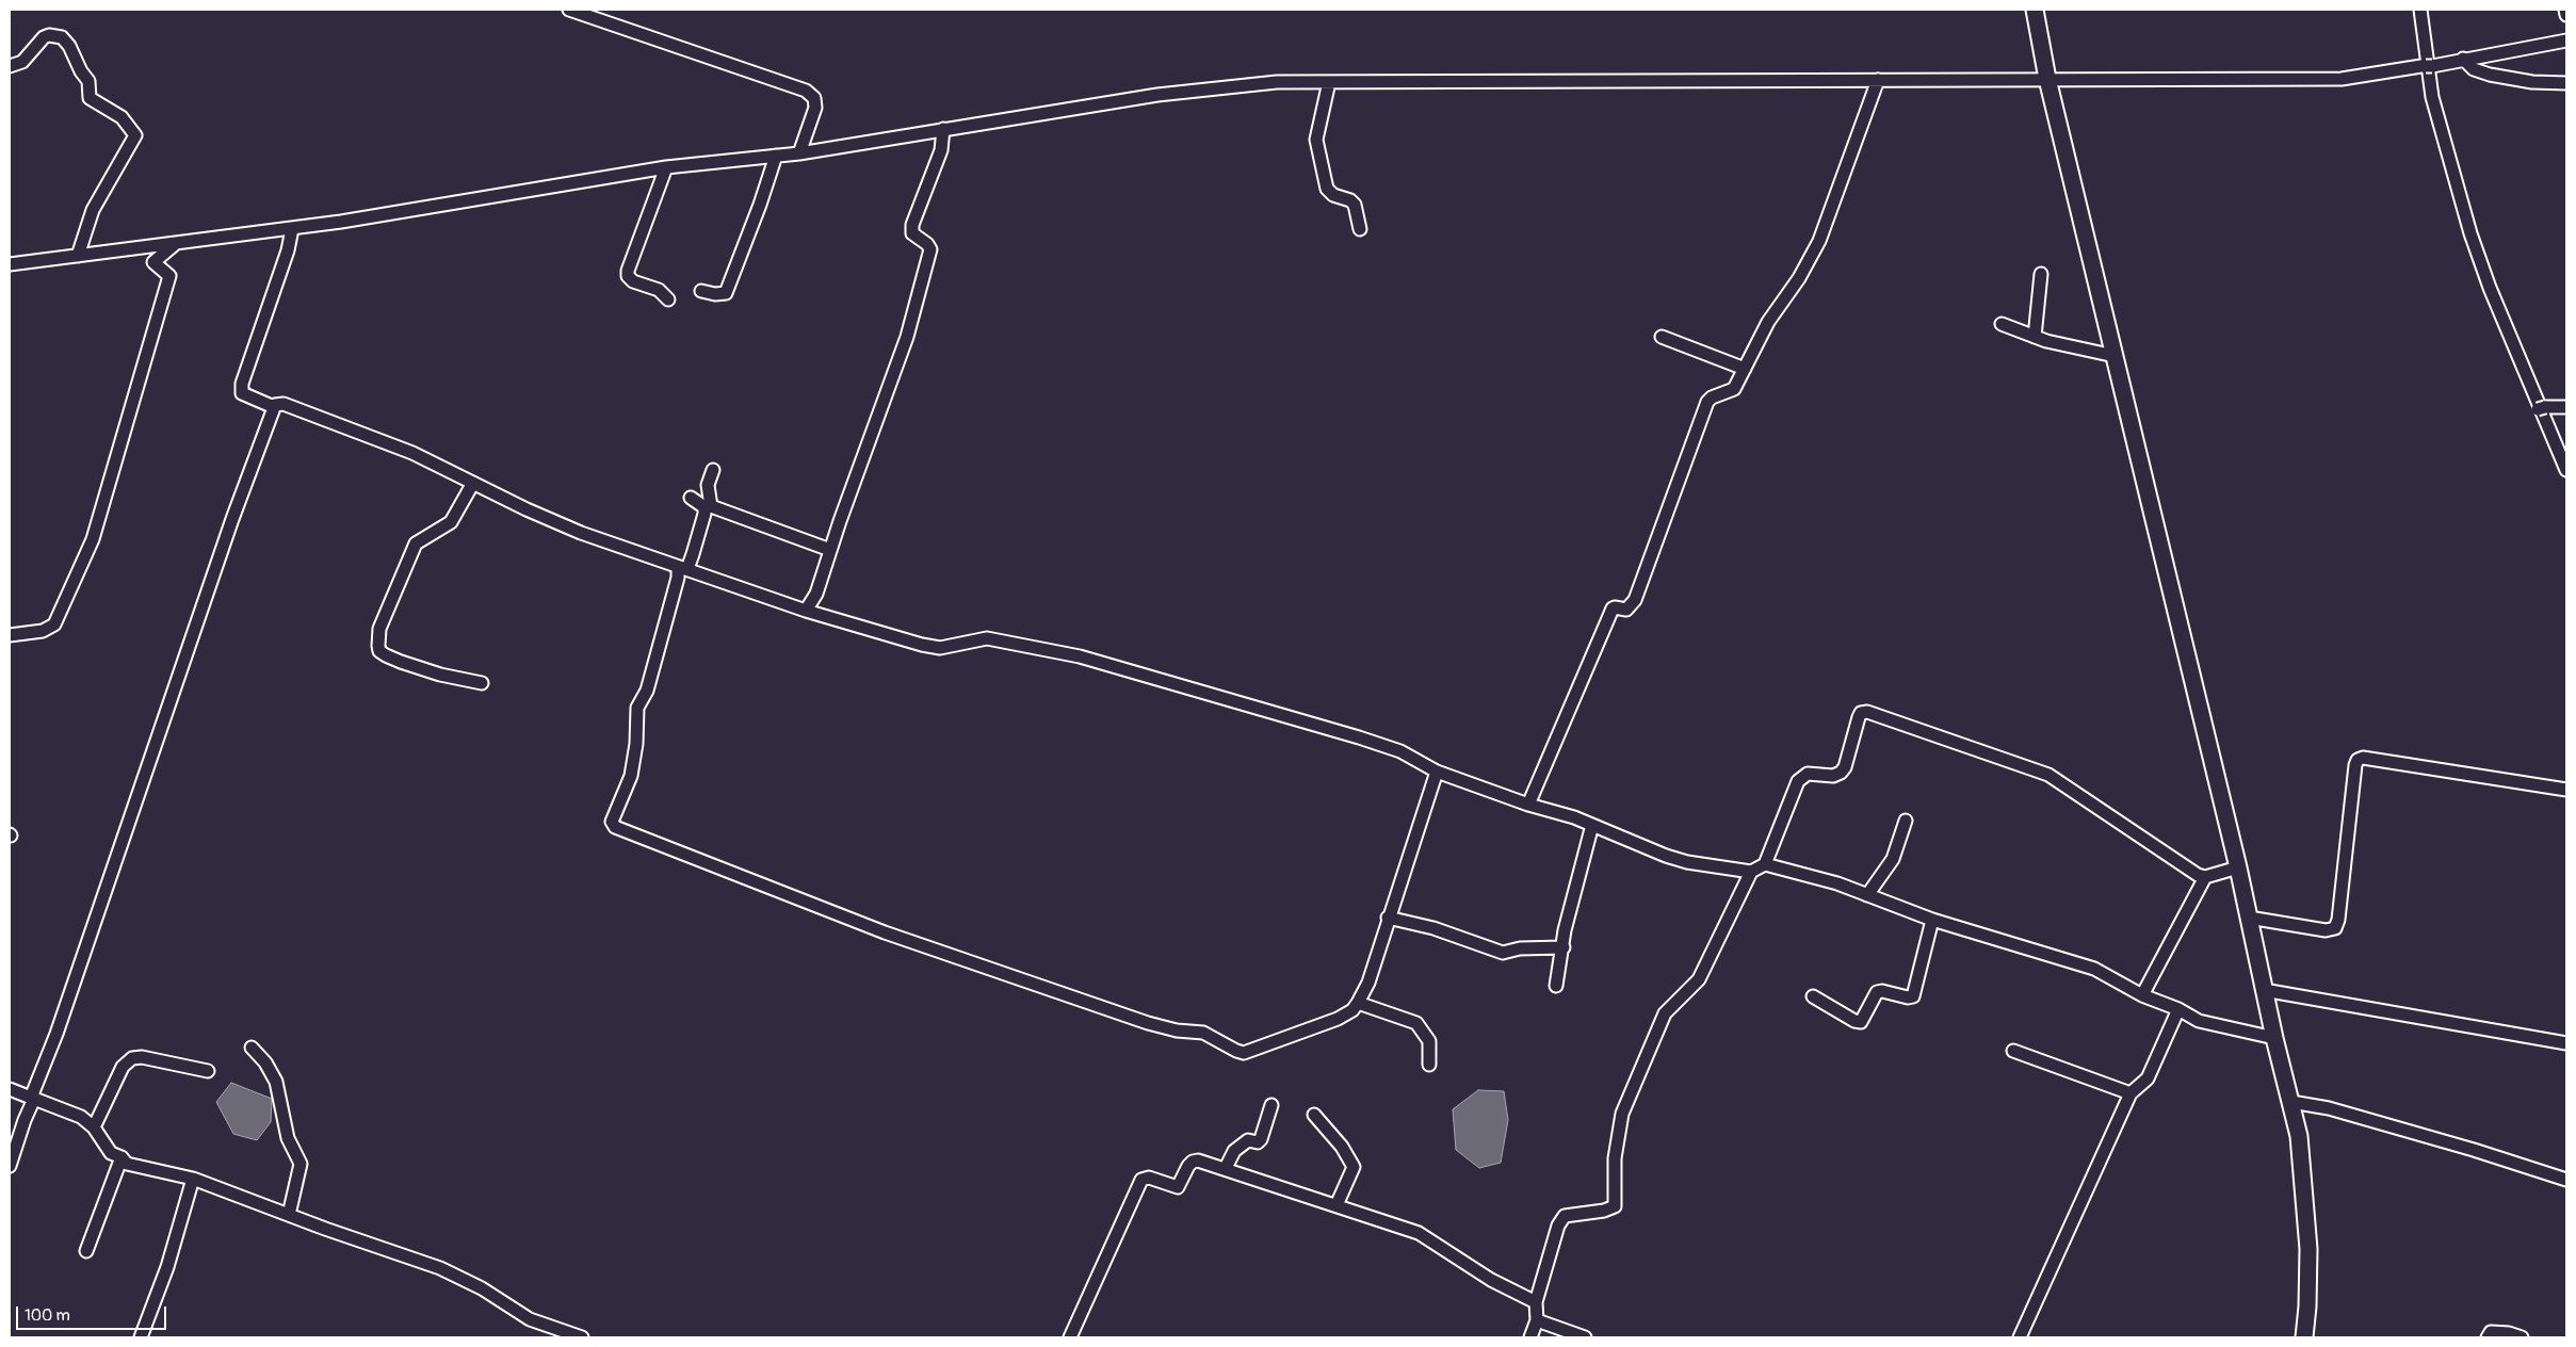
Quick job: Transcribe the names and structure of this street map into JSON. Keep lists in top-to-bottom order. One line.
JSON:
{"scale_bar":"100 m"}
